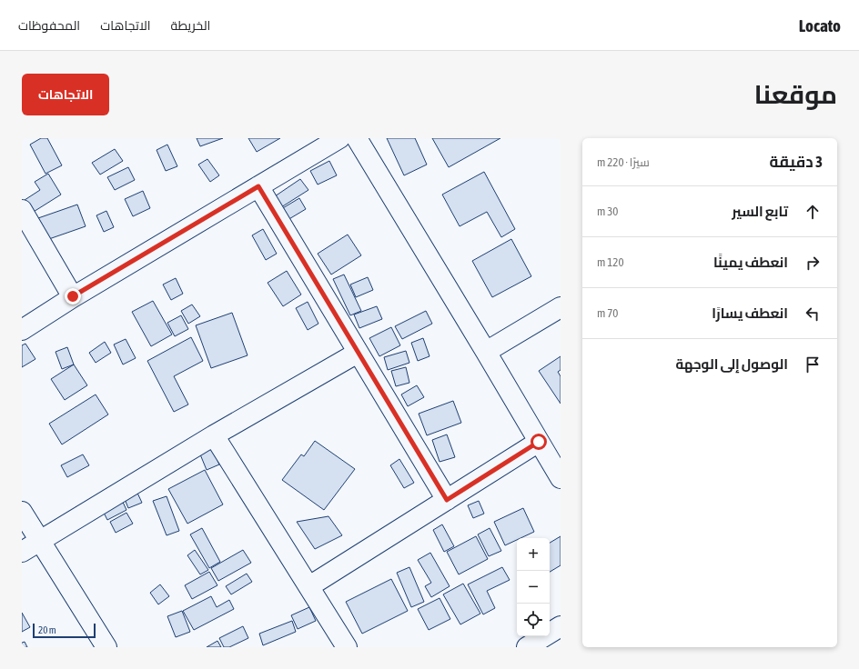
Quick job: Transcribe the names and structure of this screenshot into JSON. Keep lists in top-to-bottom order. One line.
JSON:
{"scale_bar":"20 m","page":{"header":"Locato","nav":["الخريطة","الاتجاهات","المحفوظات"],"title":"موقعنا","buttons":"الاتجاهات","heading":["3 دقيقة","سيرًا · 220 m"],"list":[["تابع السير","30 m"],["انعطف يمينًا","120 m"],["انعطف يسارًا","70 m"],"الوصول إلى الوجهة"],"map_buttons":["+","−"],"scale":"20 m"}}
